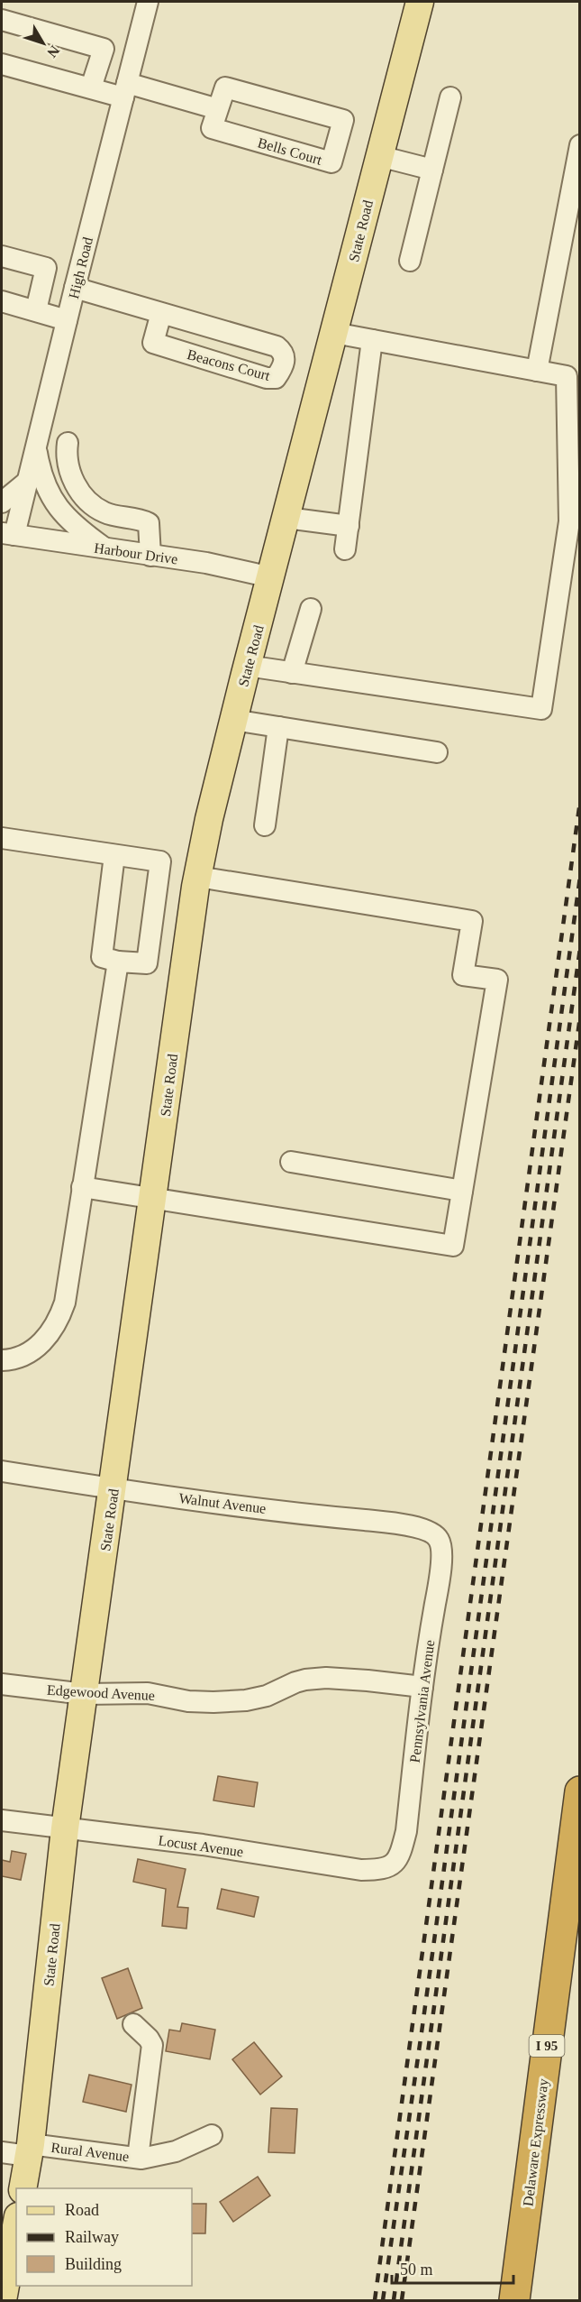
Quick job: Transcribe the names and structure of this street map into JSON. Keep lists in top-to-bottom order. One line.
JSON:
{"streets":{"highway":["I 95","Delaware Expressway"],"main road":["State Road"],"street":["Bells Court","High Road","Beacons Court","Harbour Drive","Walnut Avenue","Edgewood Avenue","Pennsylvania Avenue","Locust Avenue","Rural Avenue"]},"crossings":[["State Road","Harbour Drive"],["State Road","Walnut Avenue"],["State Road","Edgewood Avenue"],["State Road","Locust Avenue"],["State Road","Rural Avenue"],["High Road","Beacons Court"],["High Road","Harbour Drive"],["Walnut Avenue","Pennsylvania Avenue"],["Edgewood Avenue","Pennsylvania Avenue"],["Pennsylvania Avenue","Locust Avenue"]],"legend":["Road","Railway","Building"],"scale_bar":"50 m","north":"bottom right"}
